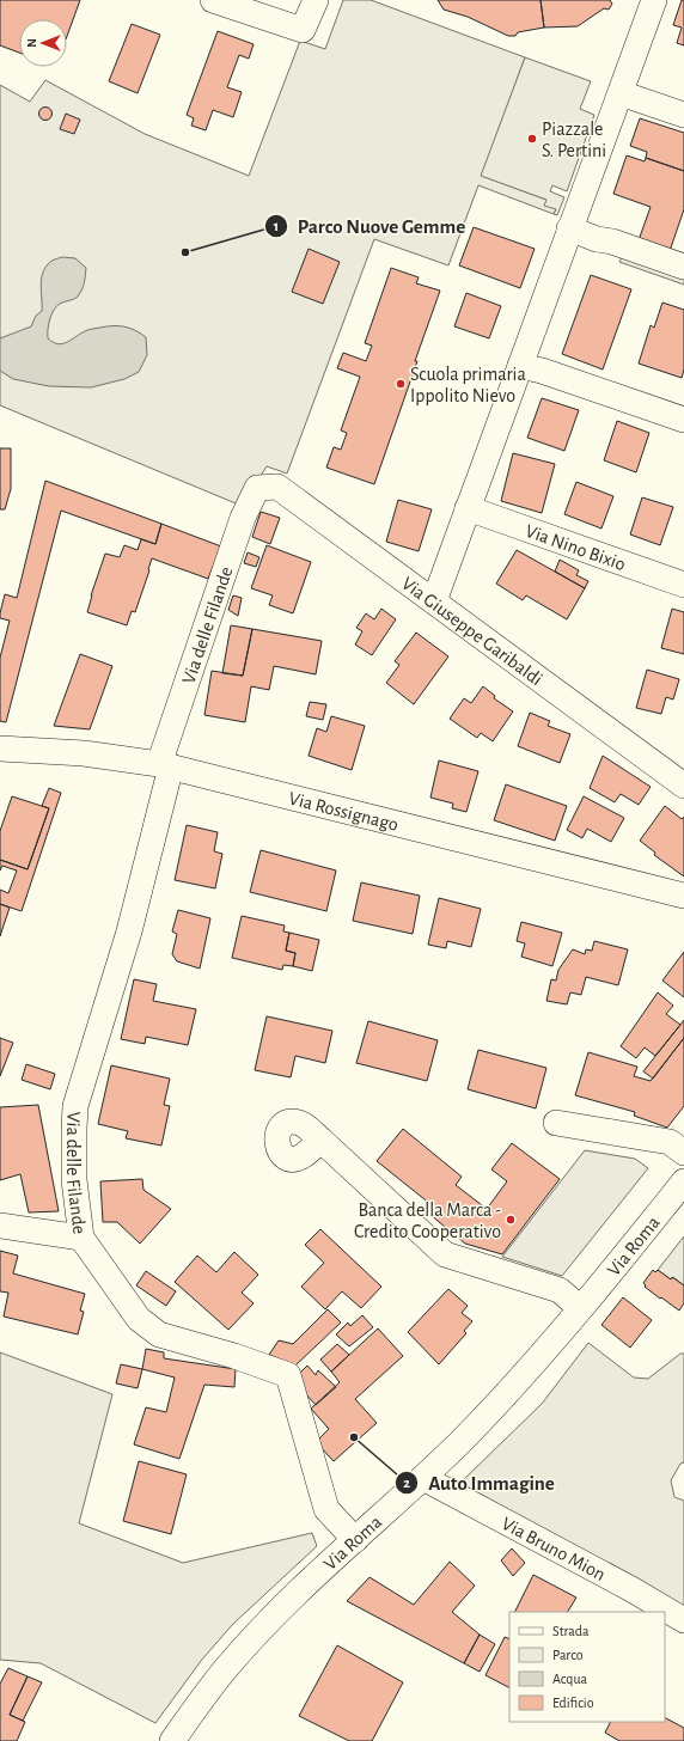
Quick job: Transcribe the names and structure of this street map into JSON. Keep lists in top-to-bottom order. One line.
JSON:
{"streets":{"street":["Via Nino Bixio","Via delle Filande","Via Giuseppe Garibaldi","Via Rossignago","Via Roma","Via Bruno Mion"]},"crossings":[["Via delle Filande","Via Giuseppe Garibaldi"],["Via delle Filande","Via Rossignago"],["Via delle Filande","Via Roma"],["Via Roma","Via Bruno Mion"]],"places":["Piazzale S. Pertini","Parco Nuove Gemme","Scuola primaria Ippolito Nievo","Banca della Marca - Credito Cooperativo","Auto Immagine"],"legend":["Strada","Parco","Acqua","Edificio"],"north":"left"}
